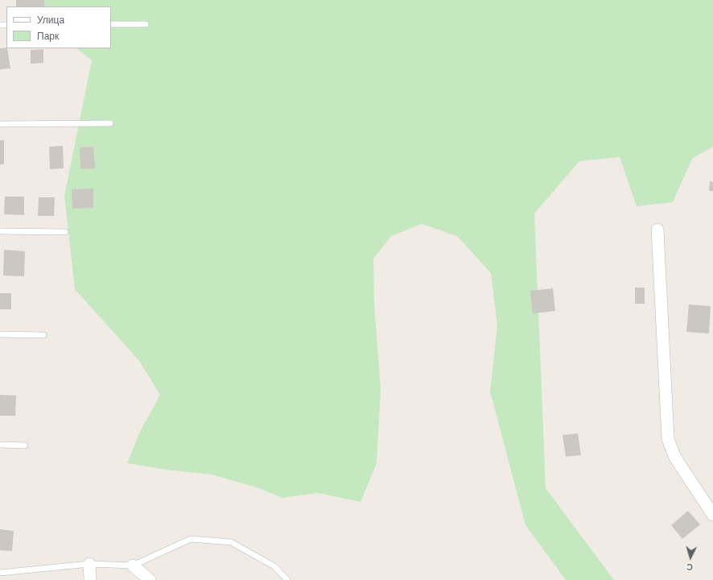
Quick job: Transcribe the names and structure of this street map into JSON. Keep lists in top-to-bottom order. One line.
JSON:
{"legend":["Улица","Парк"],"north":"bottom"}
